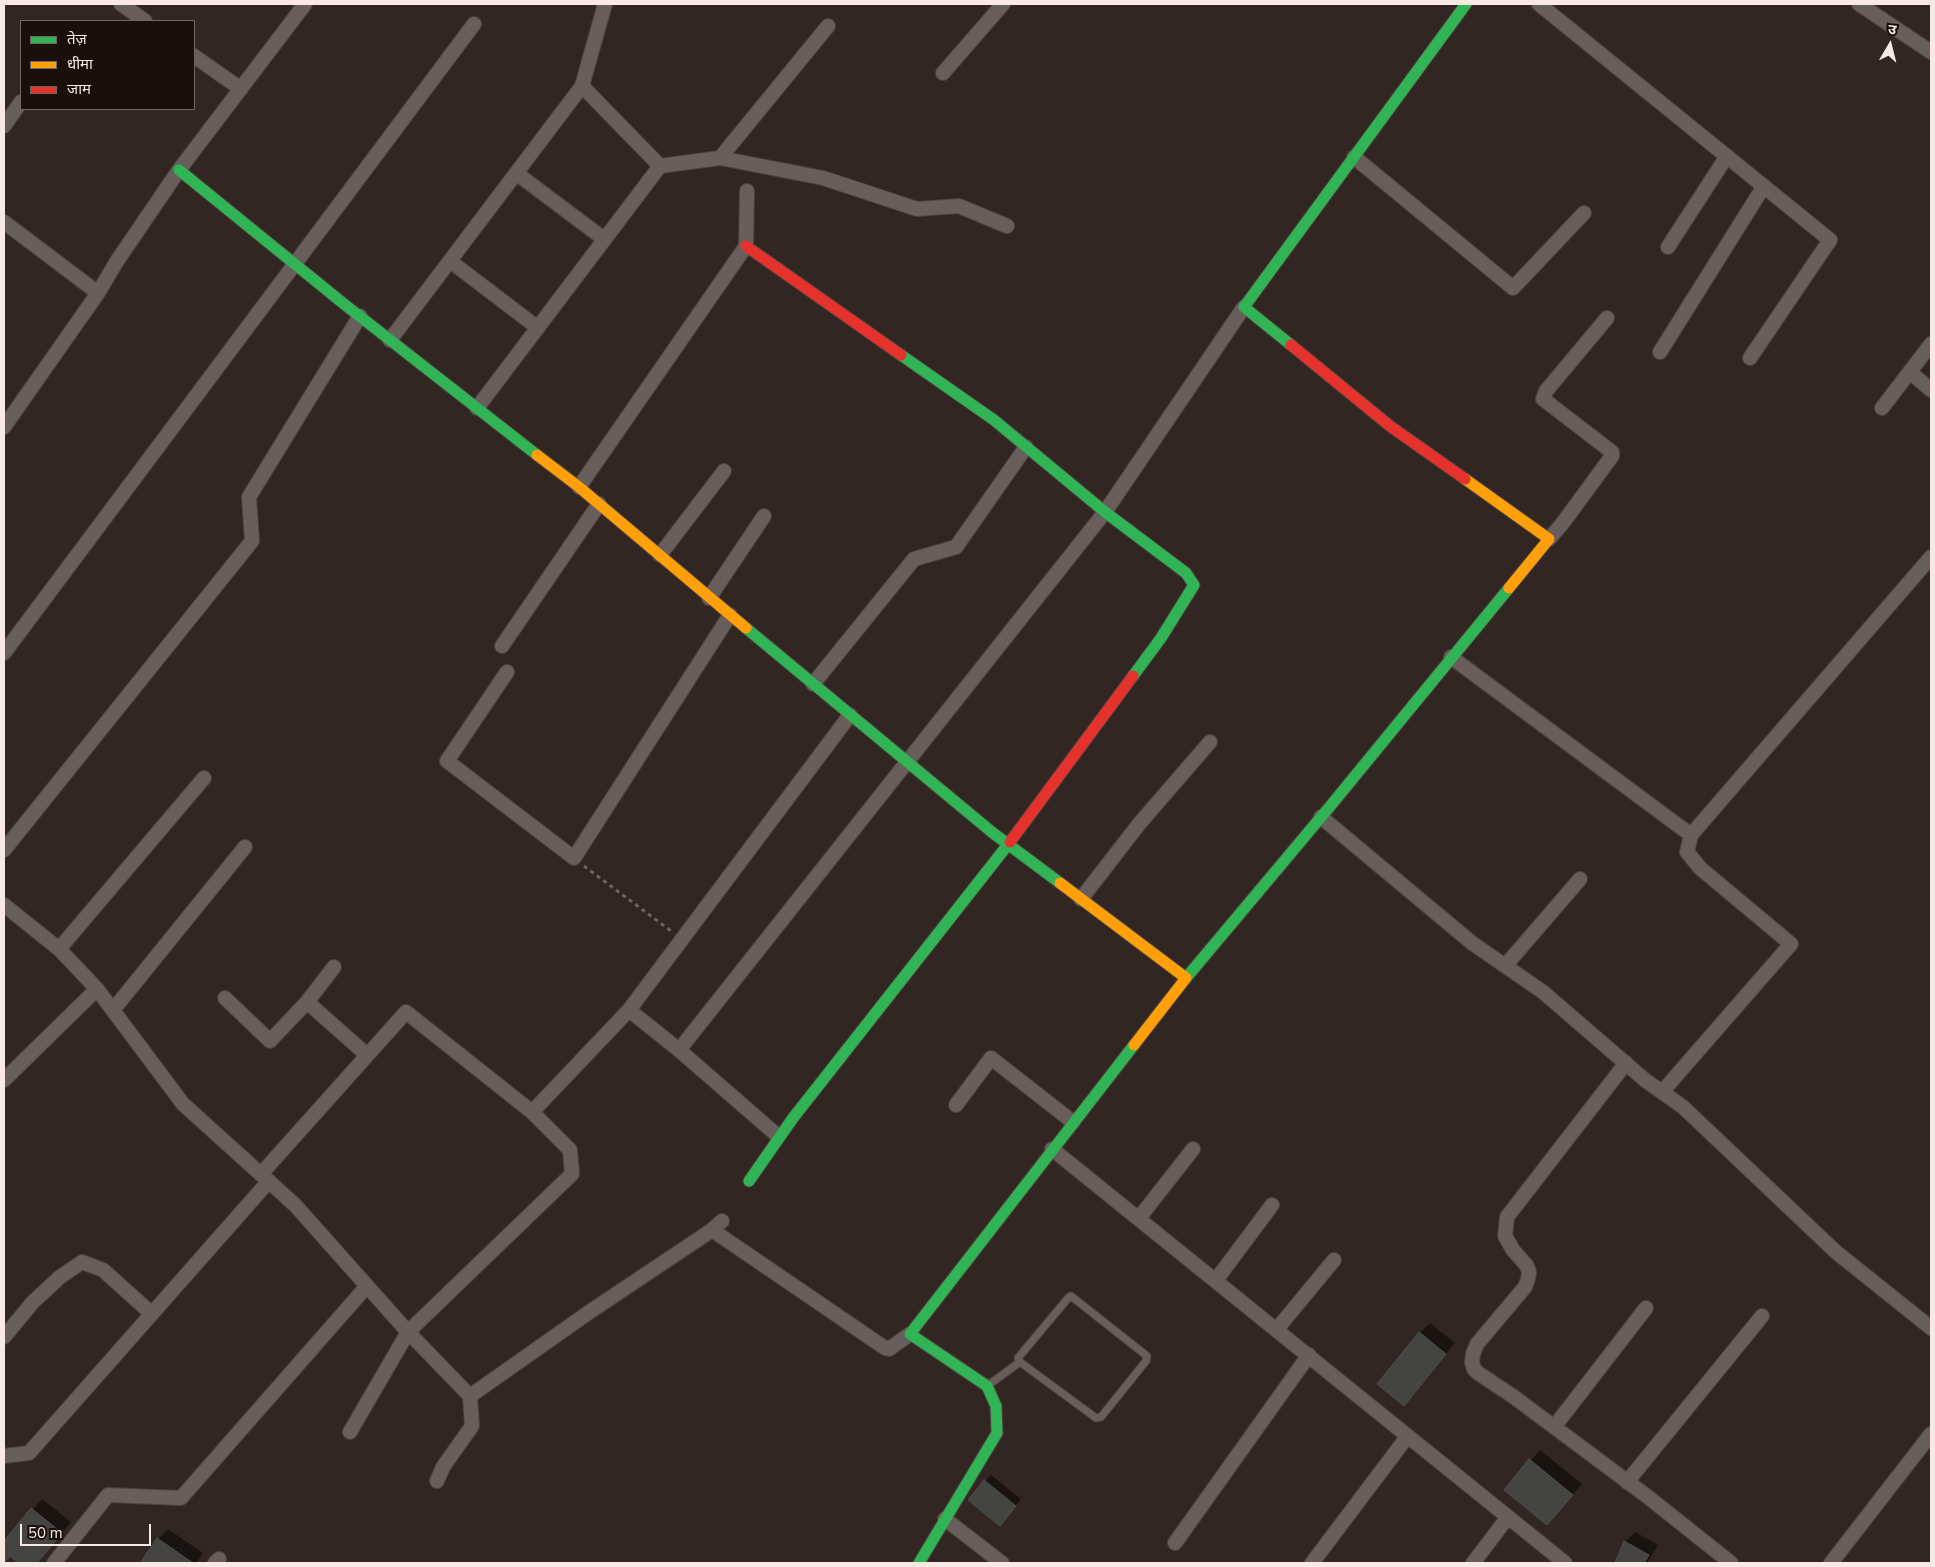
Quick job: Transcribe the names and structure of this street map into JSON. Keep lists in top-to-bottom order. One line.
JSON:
{"legend":["तेज़","धीमा","जाम"],"scale_bar":"50 m","north":"top"}
